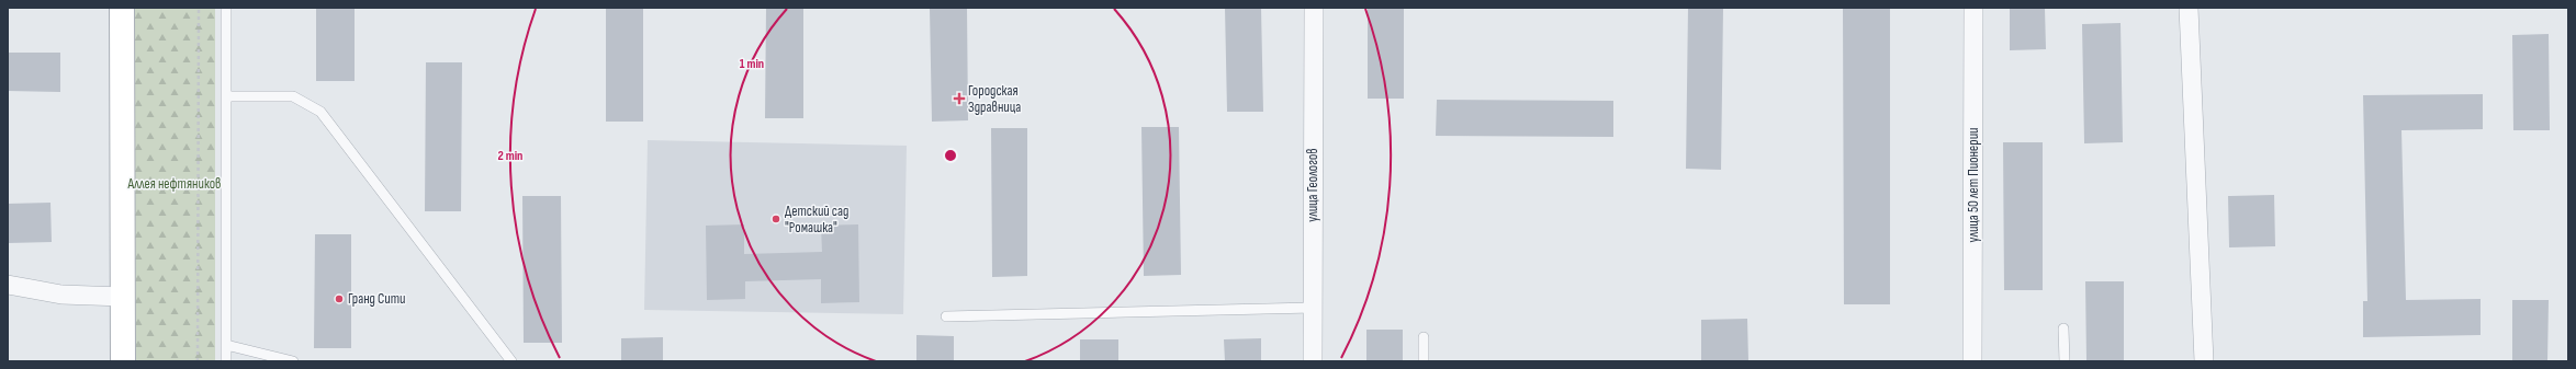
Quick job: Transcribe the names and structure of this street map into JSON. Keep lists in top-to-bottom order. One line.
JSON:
{"streets":{"street":["улица Геологов","улица 50 лет Пионерии"]},"parks":["Аллея нефтяников"],"places":{"health":["Городская Здравница"],"other":["Детский сад \"Ромашка\"","Гранд Сити"]},"rings":["1 min","2 min"]}
